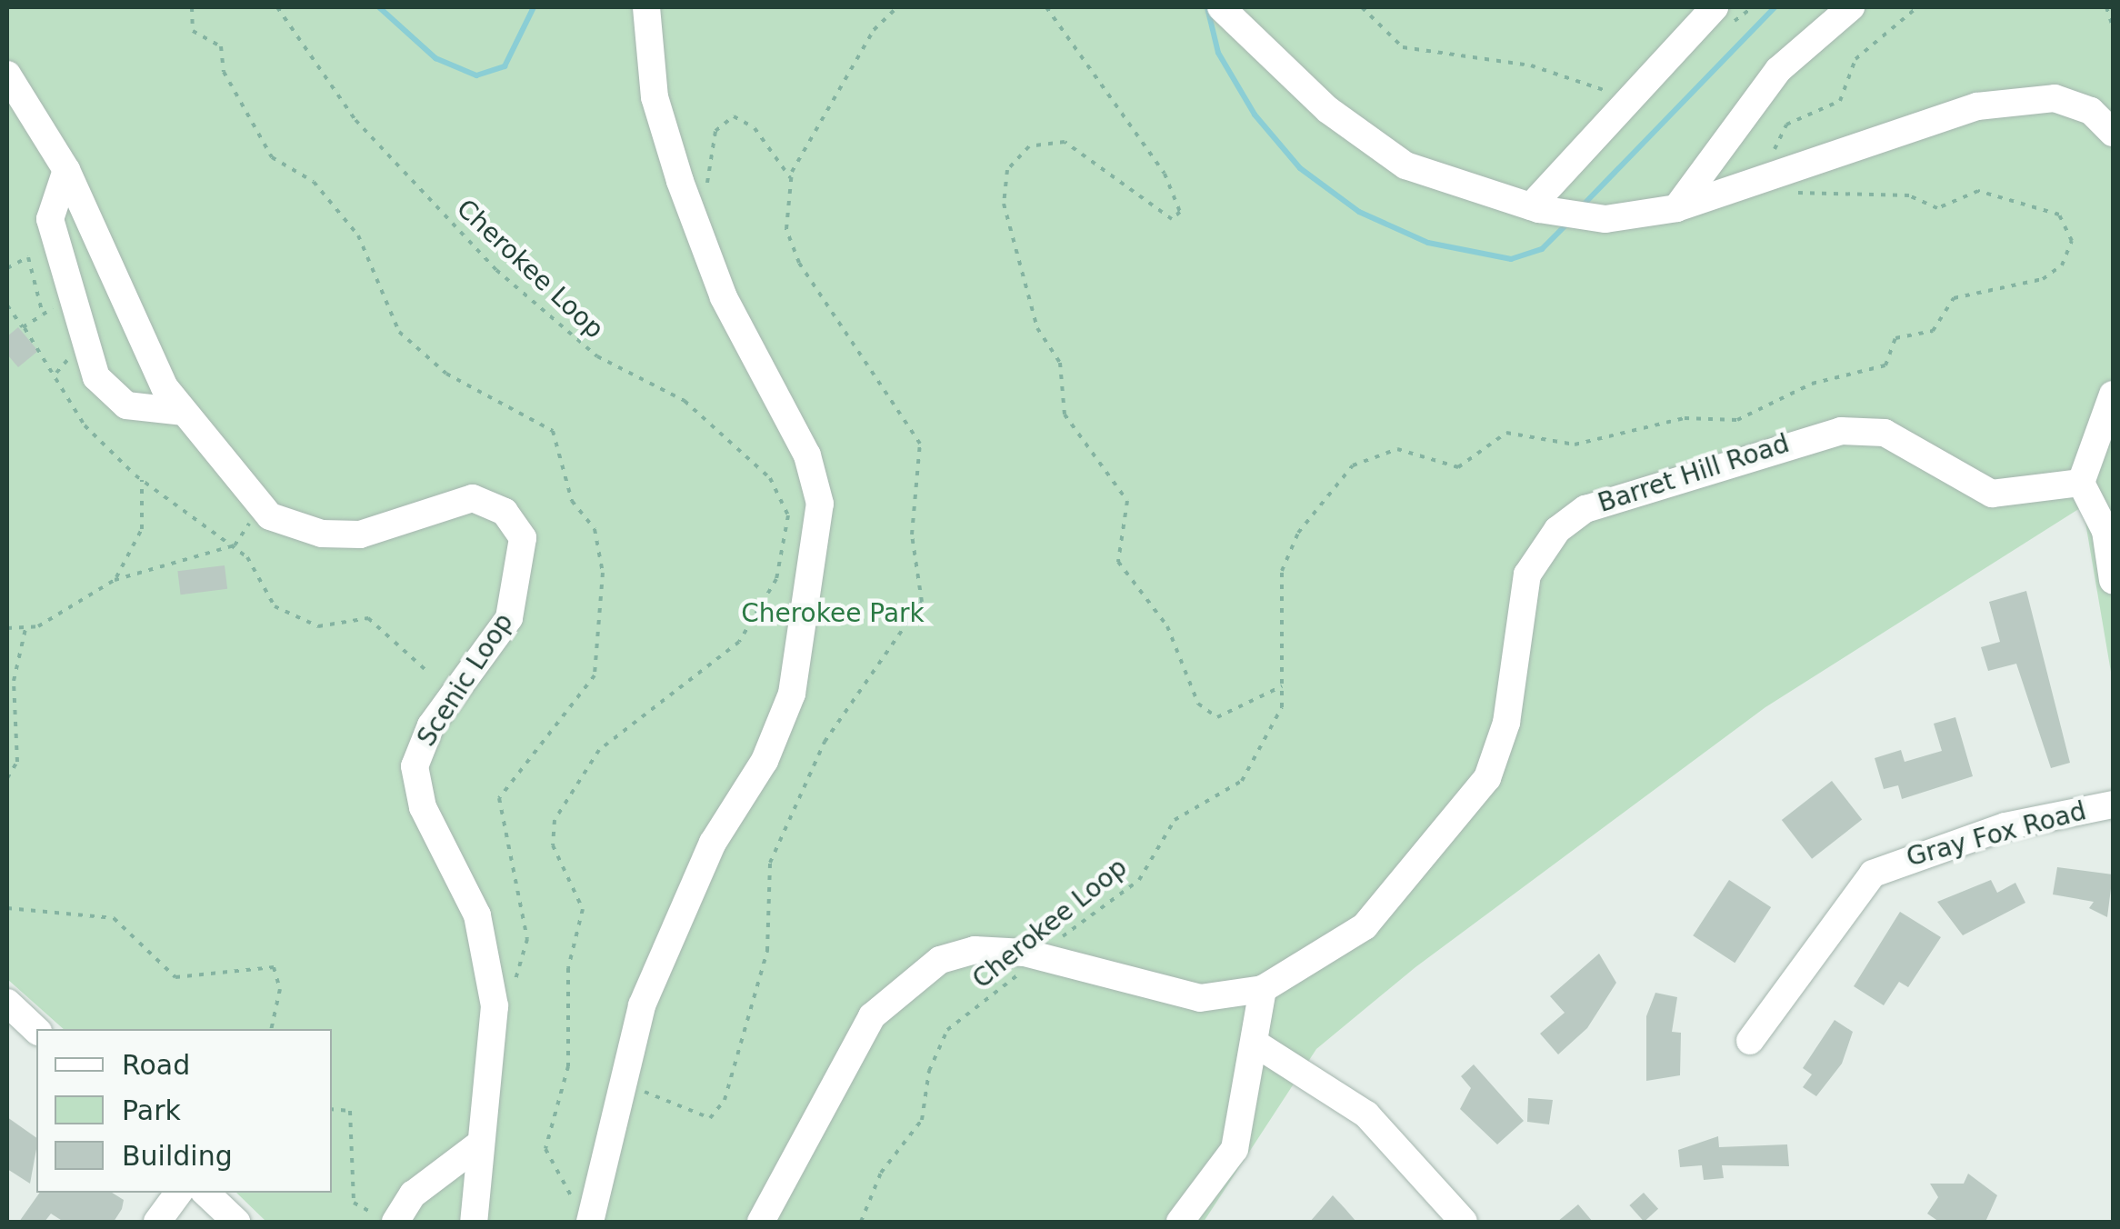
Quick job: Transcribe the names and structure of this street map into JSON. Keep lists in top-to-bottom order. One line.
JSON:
{"streets":{"street":["Barret Hill Road","Scenic Loop","Gray Fox Road"],"path":["Cherokee Loop"]},"crossings":[["Cherokee Loop","Barret Hill Road"]],"parks":["Cherokee Park"],"legend":["Road","Park","Building"]}
